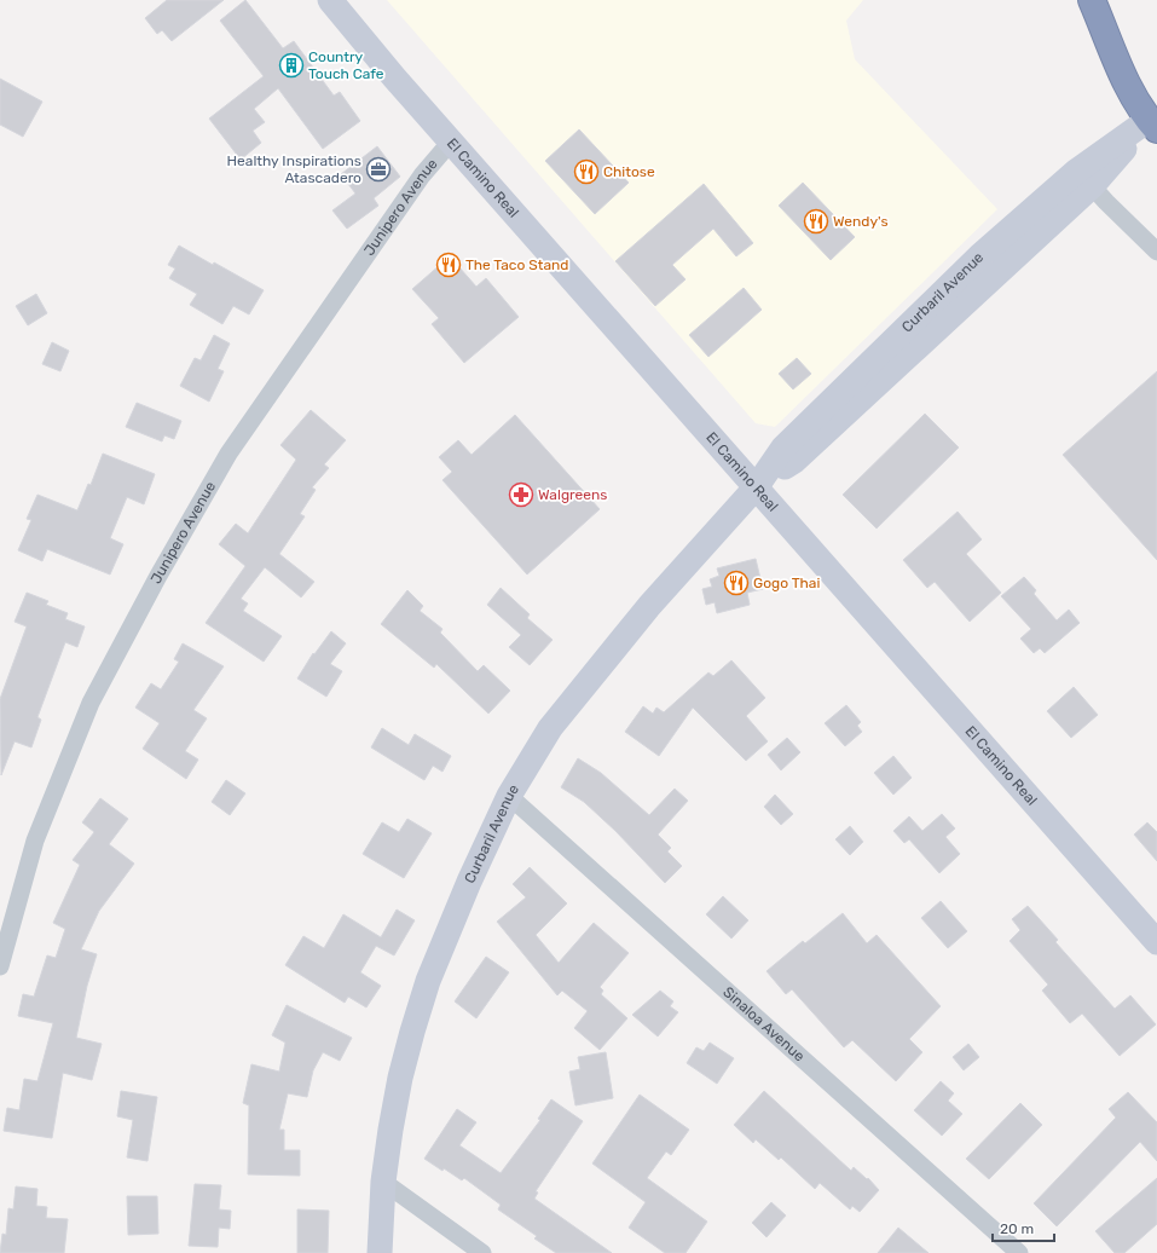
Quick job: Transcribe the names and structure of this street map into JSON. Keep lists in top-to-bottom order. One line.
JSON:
{"streets":{"main road":["El Camino Real","Curbaril Avenue"],"street":["Junipero Avenue","Sinaloa Avenue"]},"crossings":[["El Camino Real","Junipero Avenue"],["El Camino Real","Curbaril Avenue"],["Curbaril Avenue","Sinaloa Avenue"]],"places":{"building":["Country Touch Cafe"],"office":["Healthy Inspirations Atascadero"],"restaurant":["Chitose","Wendy's","The Taco Stand","Gogo Thai"],"pharmacy":["Walgreens"]},"scale_bar":"20 m"}
